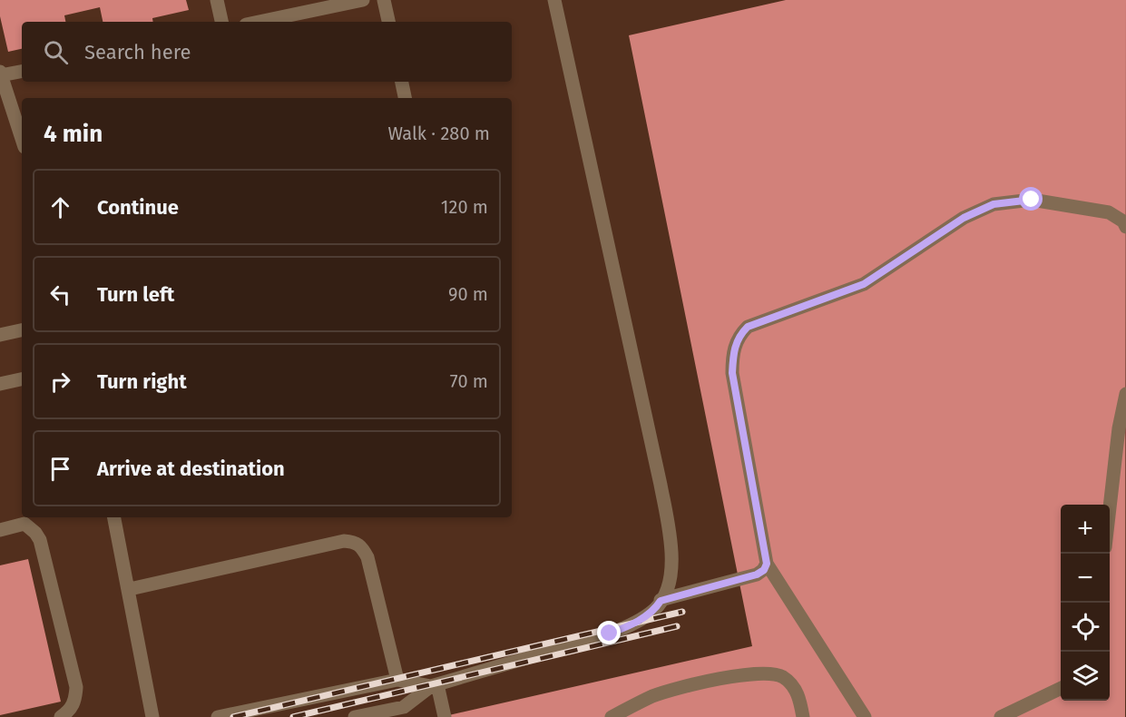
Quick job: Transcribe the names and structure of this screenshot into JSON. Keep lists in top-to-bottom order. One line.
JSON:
{"page":{"search":"Search here","heading":["4 min","Walk · 280 m"],"list":[["Continue","120 m"],["Turn left","90 m"],["Turn right","70 m"],"Arrive at destination"],"map_buttons":["+","−"]}}
